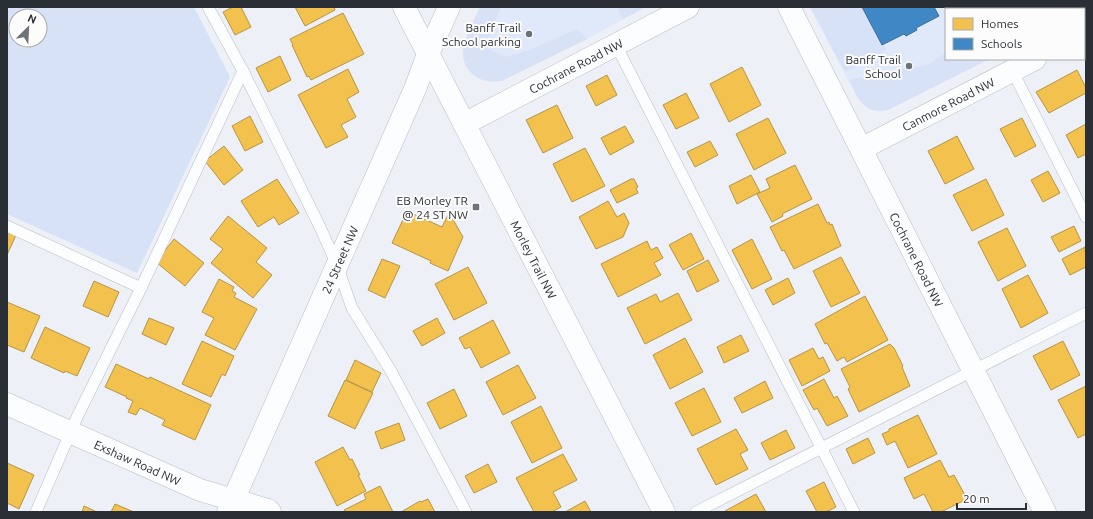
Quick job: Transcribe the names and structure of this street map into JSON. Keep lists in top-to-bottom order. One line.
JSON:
{"streets":{"street":["Cochrane Road NW","Canmore Road NW","24 Street NW","Morley Trail NW","Exshaw Road NW"]},"crossings":[["Cochrane Road NW","Canmore Road NW"],["Cochrane Road NW","Morley Trail NW"],["24 Street NW","Morley Trail NW"],["24 Street NW","Exshaw Road NW"]],"places":{"other":["Banff Trail School parking","Banff Trail School"],"transit":["EB Morley TR @ 24 ST NW"]},"legend":["Homes","Schools"],"scale_bar":"20 m","north":"top right"}
